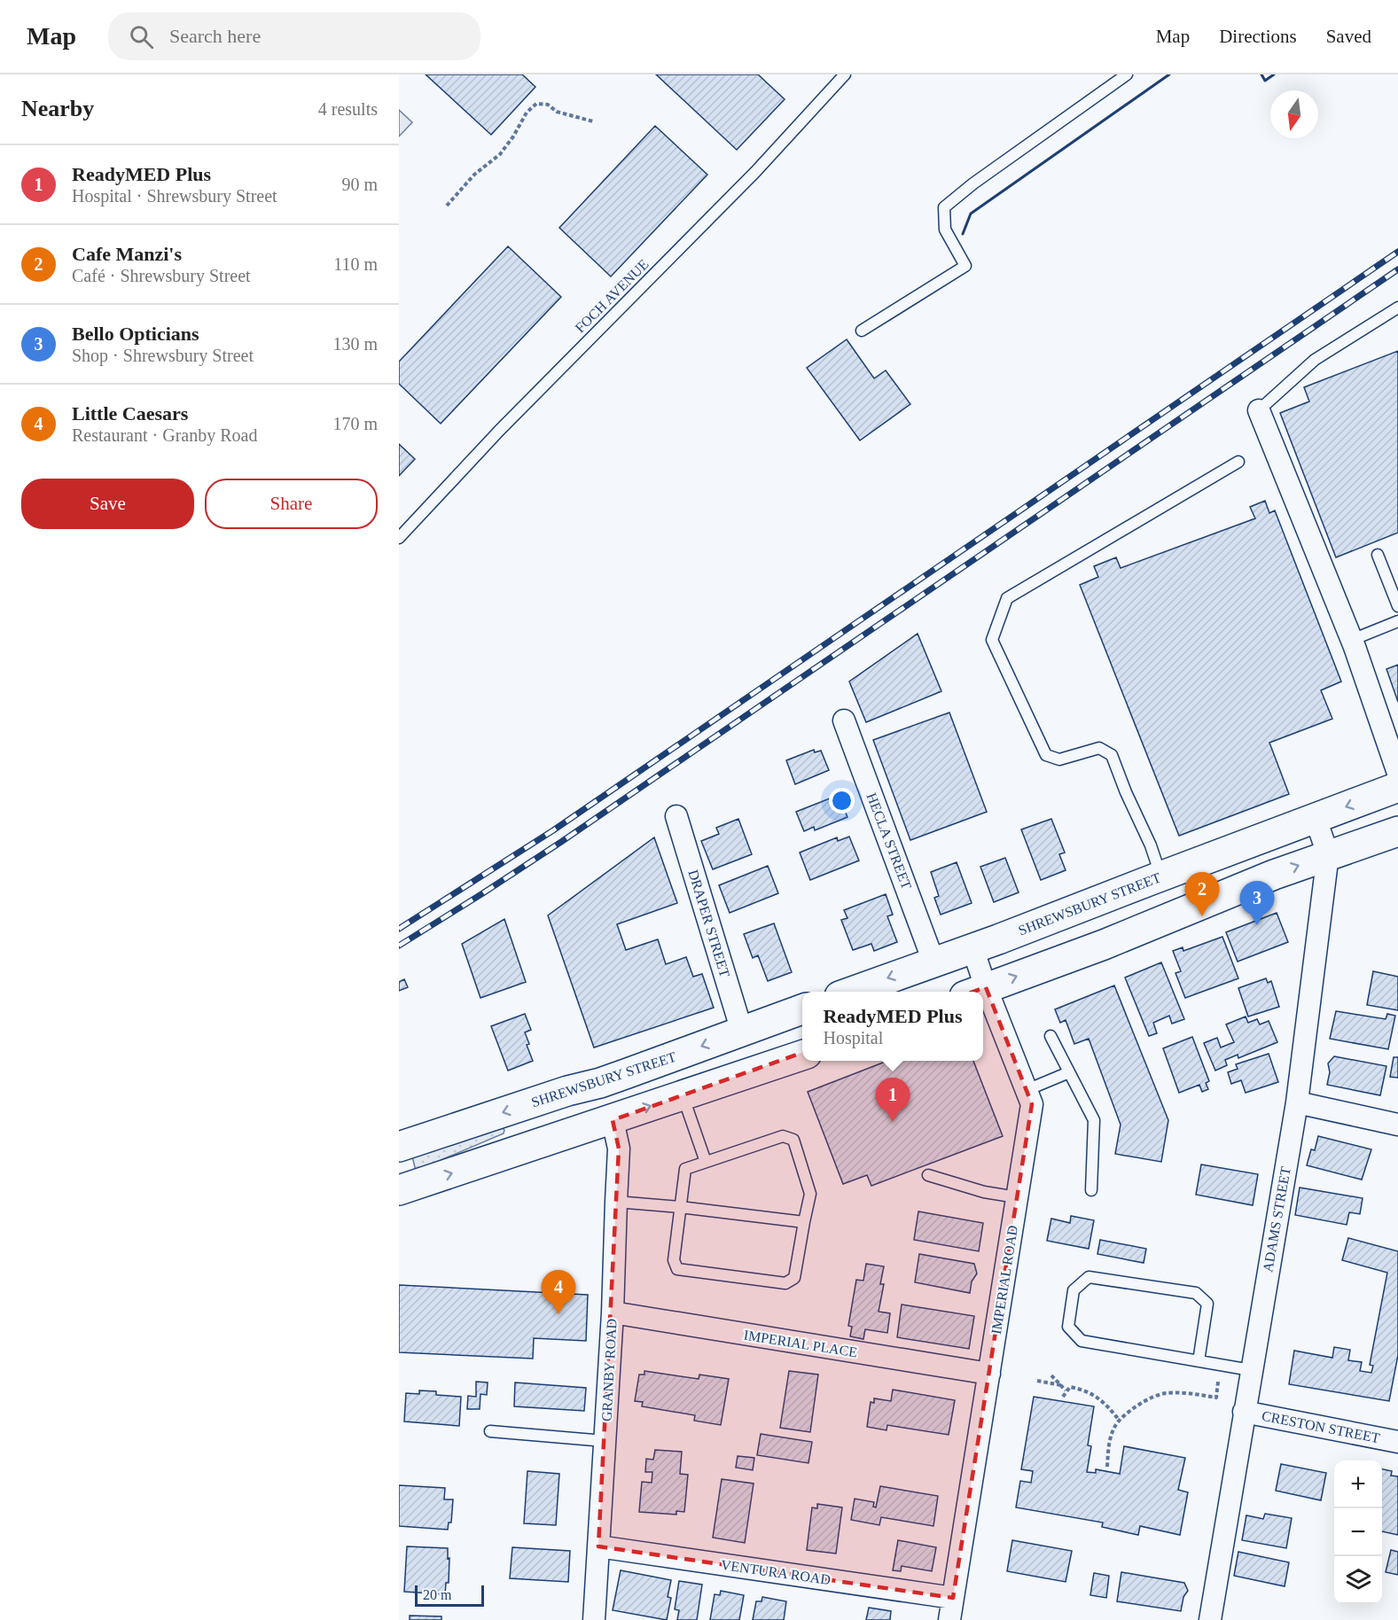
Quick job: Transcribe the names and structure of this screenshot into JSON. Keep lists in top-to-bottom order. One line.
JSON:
{"streets":{"main road":["SHREWSBURY STREET"],"street":["HECLA STREET","DRAPER STREET","ADAMS STREET","IMPERIAL ROAD","IMPERIAL PLACE","GRANBY ROAD","CRESTON STREET","VENTURA ROAD"],"lane":["FOCH AVENUE"]},"crossings":[["HECLA STREET","SHREWSBURY STREET"],["SHREWSBURY STREET","DRAPER STREET"],["SHREWSBURY STREET","ADAMS STREET"],["SHREWSBURY STREET","IMPERIAL ROAD"],["ADAMS STREET","CRESTON STREET"],["IMPERIAL ROAD","IMPERIAL PLACE"],["IMPERIAL ROAD","VENTURA ROAD"],["IMPERIAL PLACE","GRANBY ROAD"],["GRANBY ROAD","VENTURA ROAD"]],"scale_bar":"20 m","north":"bottom","page":{"header":"Map","search":"Search here","nav":["Map","Directions","Saved"],"heading":["Nearby","4 results"],"list":[{"mark":"1","name":"ReadyMED Plus","note":"Hospital · Shrewsbury Street","value":"90 m"},{"mark":"2","name":"Cafe Manzi's","note":"Café · Shrewsbury Street","value":"110 m"},{"mark":"3","name":"Bello Opticians","note":"Shop · Shrewsbury Street","value":"130 m"},{"mark":"4","name":"Little Caesars","note":"Restaurant · Granby Road","value":"170 m"}],"buttons":["Save","Share"],"pins":["2","3","1","4"],"popup":["ReadyMED Plus","Hospital"],"map_buttons":["+","−"],"scale":"20 m"}}
